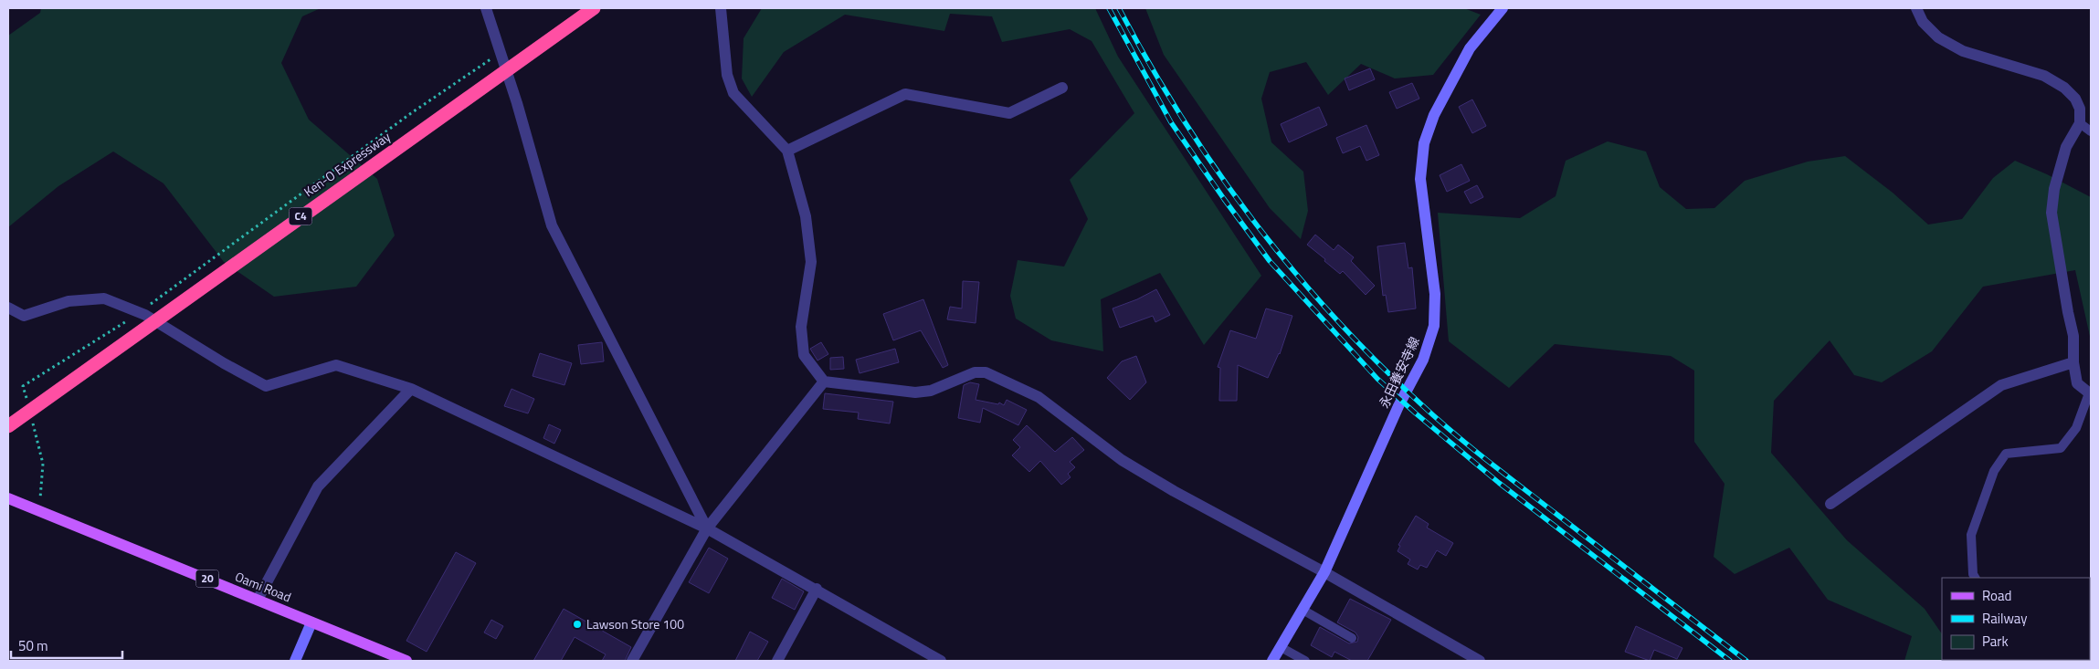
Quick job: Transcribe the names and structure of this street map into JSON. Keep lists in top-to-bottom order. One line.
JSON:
{"streets":{"highway":["Ken-O Expressway","C4"],"main road":["20","Oami Road"],"street":["永田養安寺線"]},"places":["Lawson Store 100"],"legend":["Road","Railway","Park"],"scale_bar":"50 m"}
